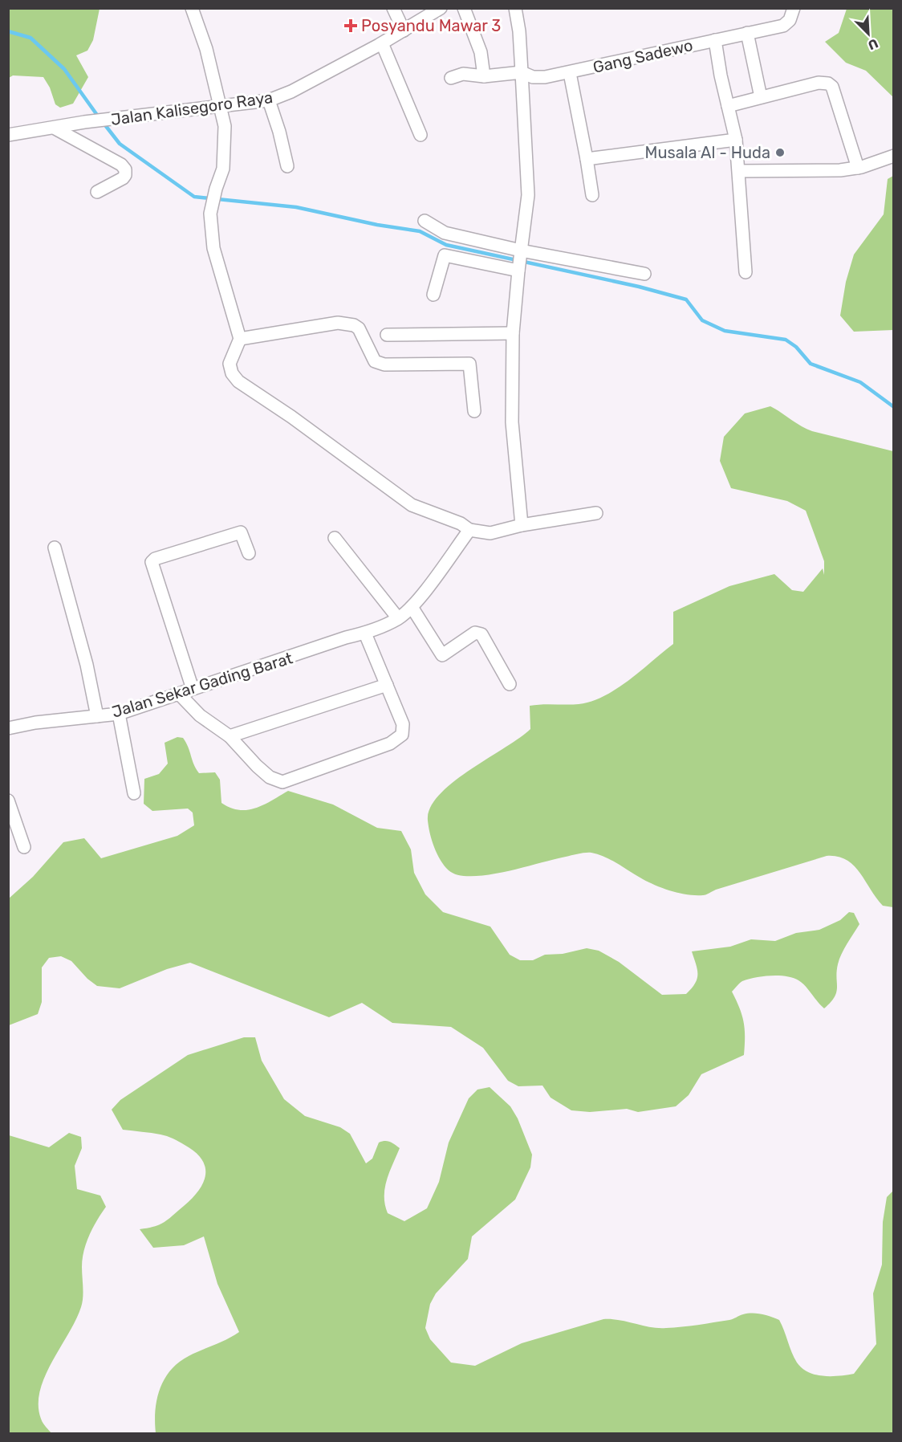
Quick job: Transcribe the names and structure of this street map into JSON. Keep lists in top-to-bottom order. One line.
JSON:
{"streets":{"street":["Gang Sadewo","Jalan Kalisegoro Raya","Jalan Sekar Gading Barat"]},"places":{"health":["Posyandu Mawar 3"],"other":["Musala Al - Huda"]},"north":"bottom right"}
